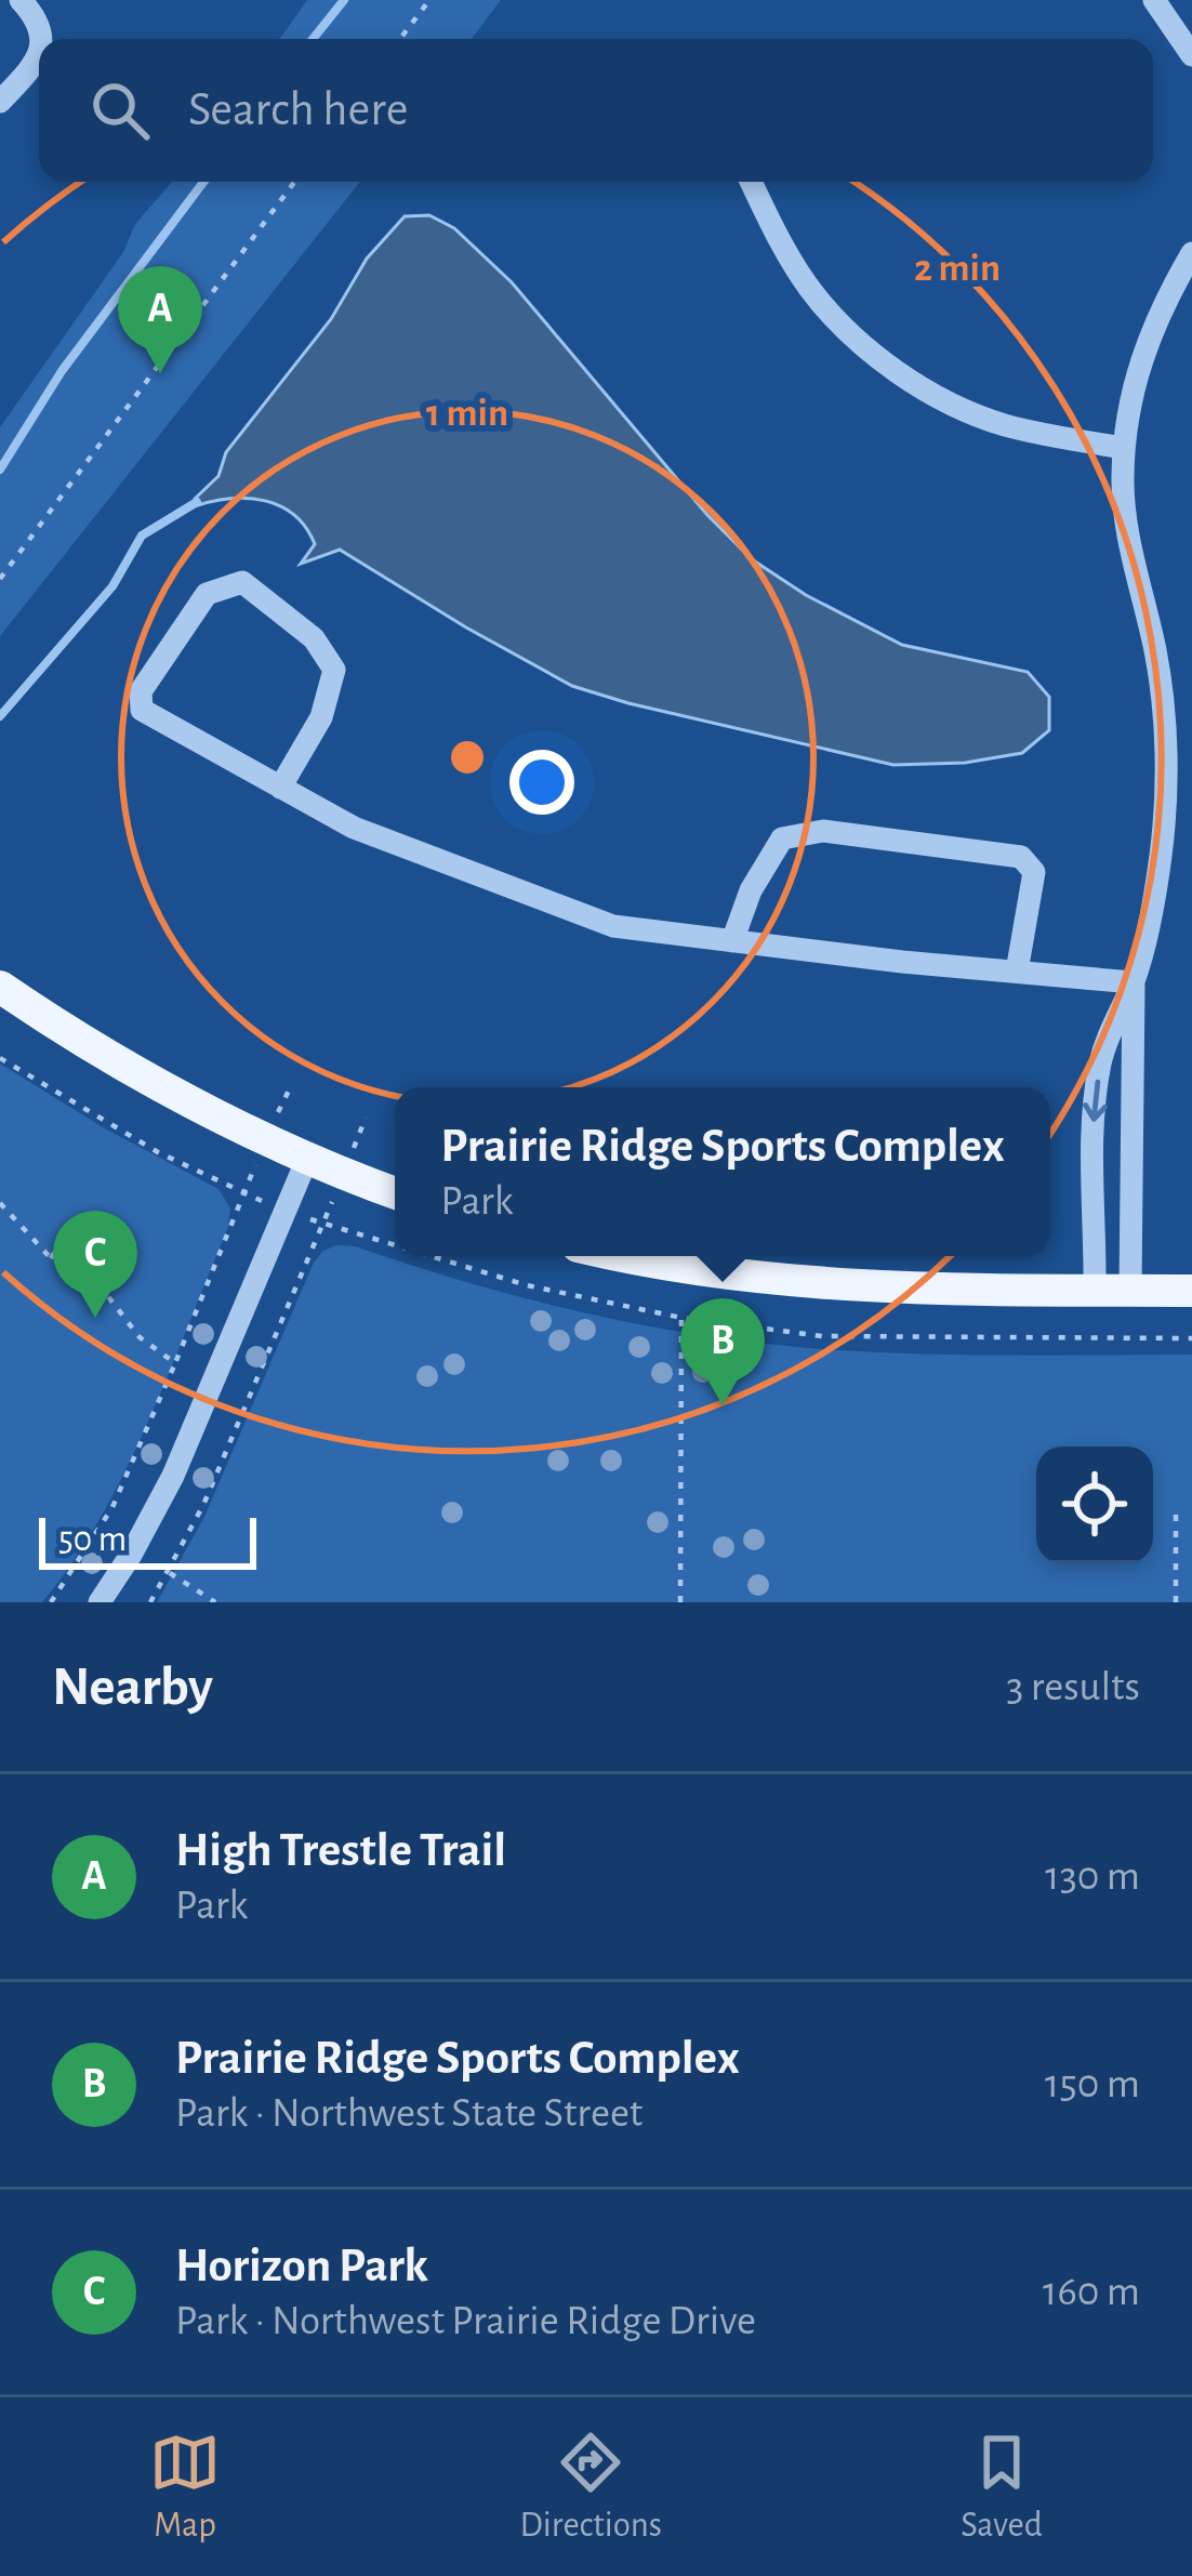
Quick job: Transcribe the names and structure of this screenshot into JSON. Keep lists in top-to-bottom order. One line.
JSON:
{"scale_bar":"50 m","page":{"search":"Search here","pins":["A","C","B"],"popup":["Prairie Ridge Sports Complex","Park"],"scale":"50 m","heading":["Nearby","3 results"],"list":[{"mark":"A","name":"High Trestle Trail","note":"Park","value":"130 m"},{"mark":"B","name":"Prairie Ridge Sports Complex","note":"Park · Northwest State Street","value":"150 m"},{"mark":"C","name":"Horizon Park","note":"Park · Northwest Prairie Ridge Drive","value":"160 m"}],"nav":["Map","Directions","Saved"]},"rings":["2 min","1 min"]}
